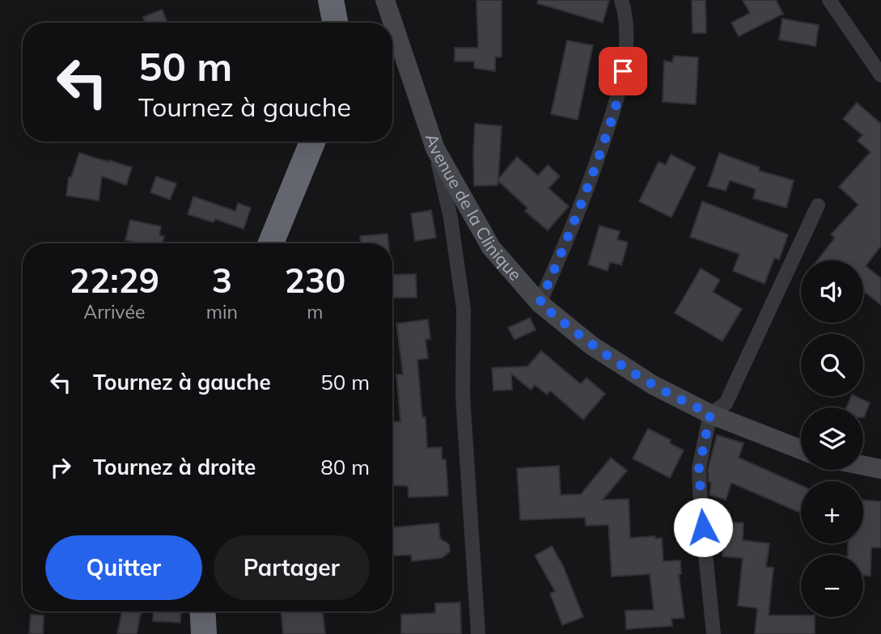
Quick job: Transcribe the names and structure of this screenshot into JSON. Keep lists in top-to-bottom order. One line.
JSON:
{"streets":{"street":["Avenue de la Clinique"]},"page":{"turn":["50 m","Tournez à gauche"],"eta":["22:29","Arrivée","3","min","230","m"],"map_buttons":["+","−"],"list":[{"name":"Tournez à gauche","value":"50 m"},{"name":"Tournez à droite","value":"80 m"}],"buttons":["Quitter","Partager"]}}
